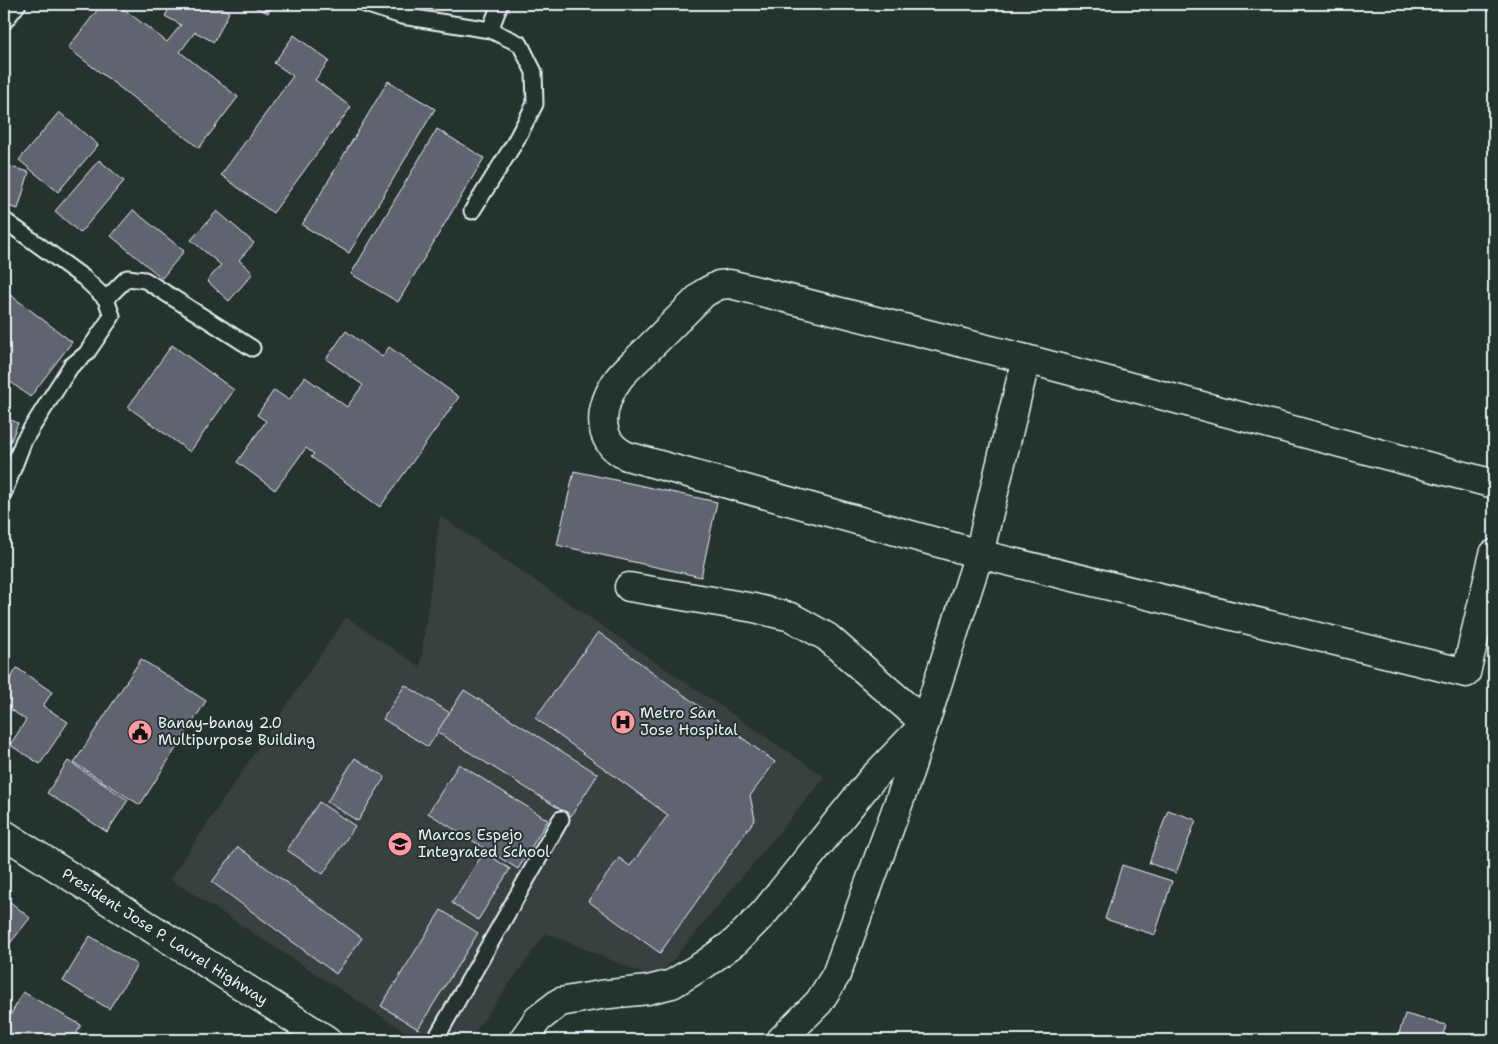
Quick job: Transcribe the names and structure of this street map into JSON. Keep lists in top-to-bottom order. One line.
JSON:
{"streets":{"main road":["President Jose P. Laurel Highway"]},"places":{"hospital":["Metro San Jose Hospital"],"public building":["Banay-banay 2.0 Multipurpose Building"],"school or university":["Marcos Espejo Integrated School"]}}
